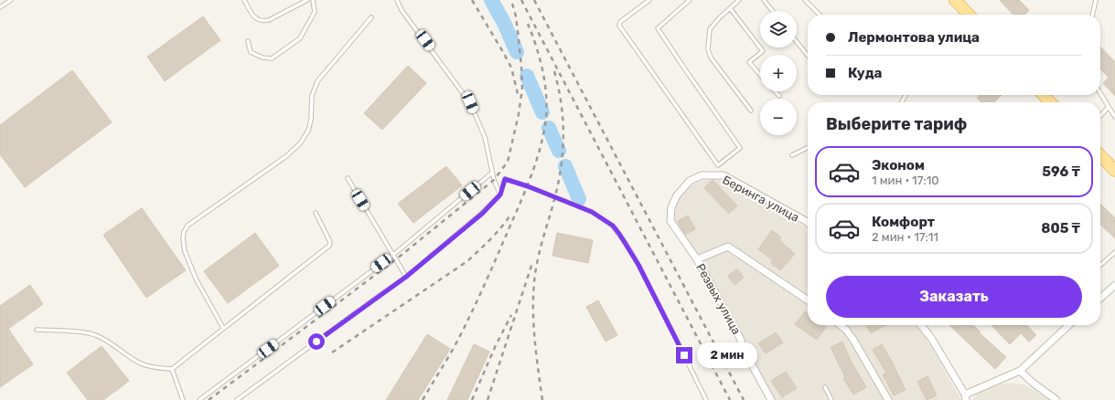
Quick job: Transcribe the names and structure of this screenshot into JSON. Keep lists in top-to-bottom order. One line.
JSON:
{"streets":{"street":["Беринга улица","Резвых улица"]},"crossings":[["Беринга улица","Резвых улица"]],"page":{"map_buttons":["+","−"],"banner":["Лермонтова улица","Куда"],"heading":"Выберите тариф","list":[{"name":"Эконом","note":"1 мин · 17:10","value":"596 ₸"},{"name":"Комфорт","note":"2 мин · 17:11","value":"805 ₸"}],"buttons":"Заказать","bubble":"2 мин"}}
